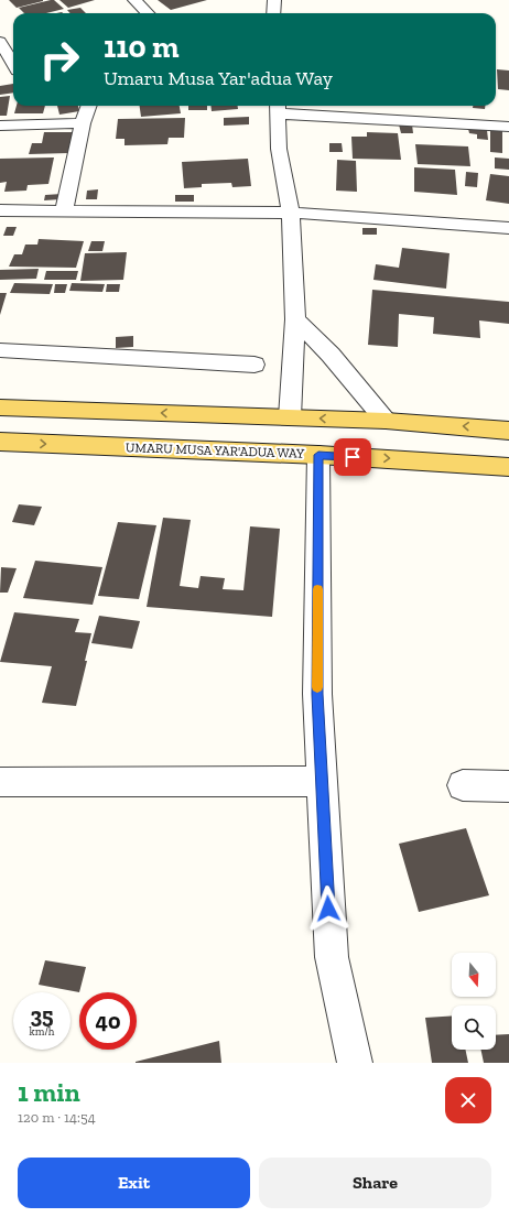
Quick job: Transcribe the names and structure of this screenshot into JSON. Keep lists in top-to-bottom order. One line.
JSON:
{"streets":{"main road":["UMARU MUSA YAR'ADUA WAY"]},"north":"bottom","page":{"turn":["110 m","Umaru Musa Yar'adua Way"],"speed":"35 km/h","limit":"40","heading":["1 min","120 m · 14:54"],"buttons":["Exit","Share"]}}
